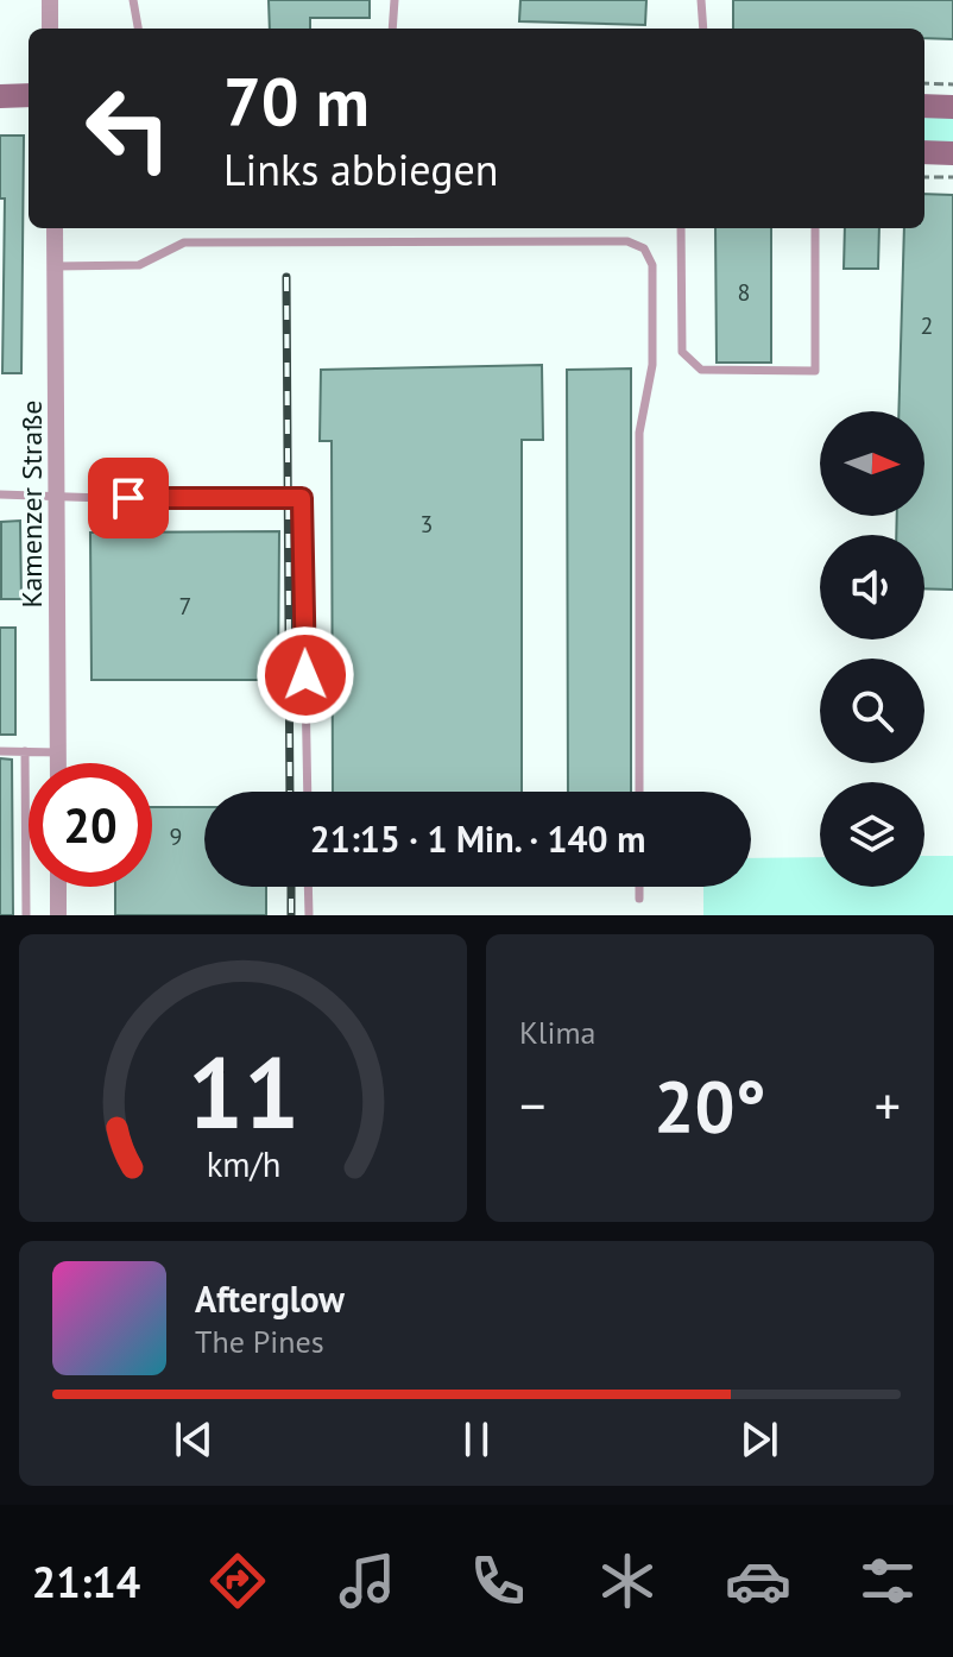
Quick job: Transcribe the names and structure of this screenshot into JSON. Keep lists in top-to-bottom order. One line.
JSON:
{"streets":{"street":["Kamenzer Straße"]},"house_numbers":["8","2","3","7","9"],"north":"right","page":{"turn":["70 m","Links abbiegen"],"limit":"20","trip":"21:15 · 1 Min. · 140 m","tile":"Klima","heat":["−","20°","+"],"song":["Afterglow","The Pines"],"tabs":"21:14","gauge":["11","km/h"]}}
